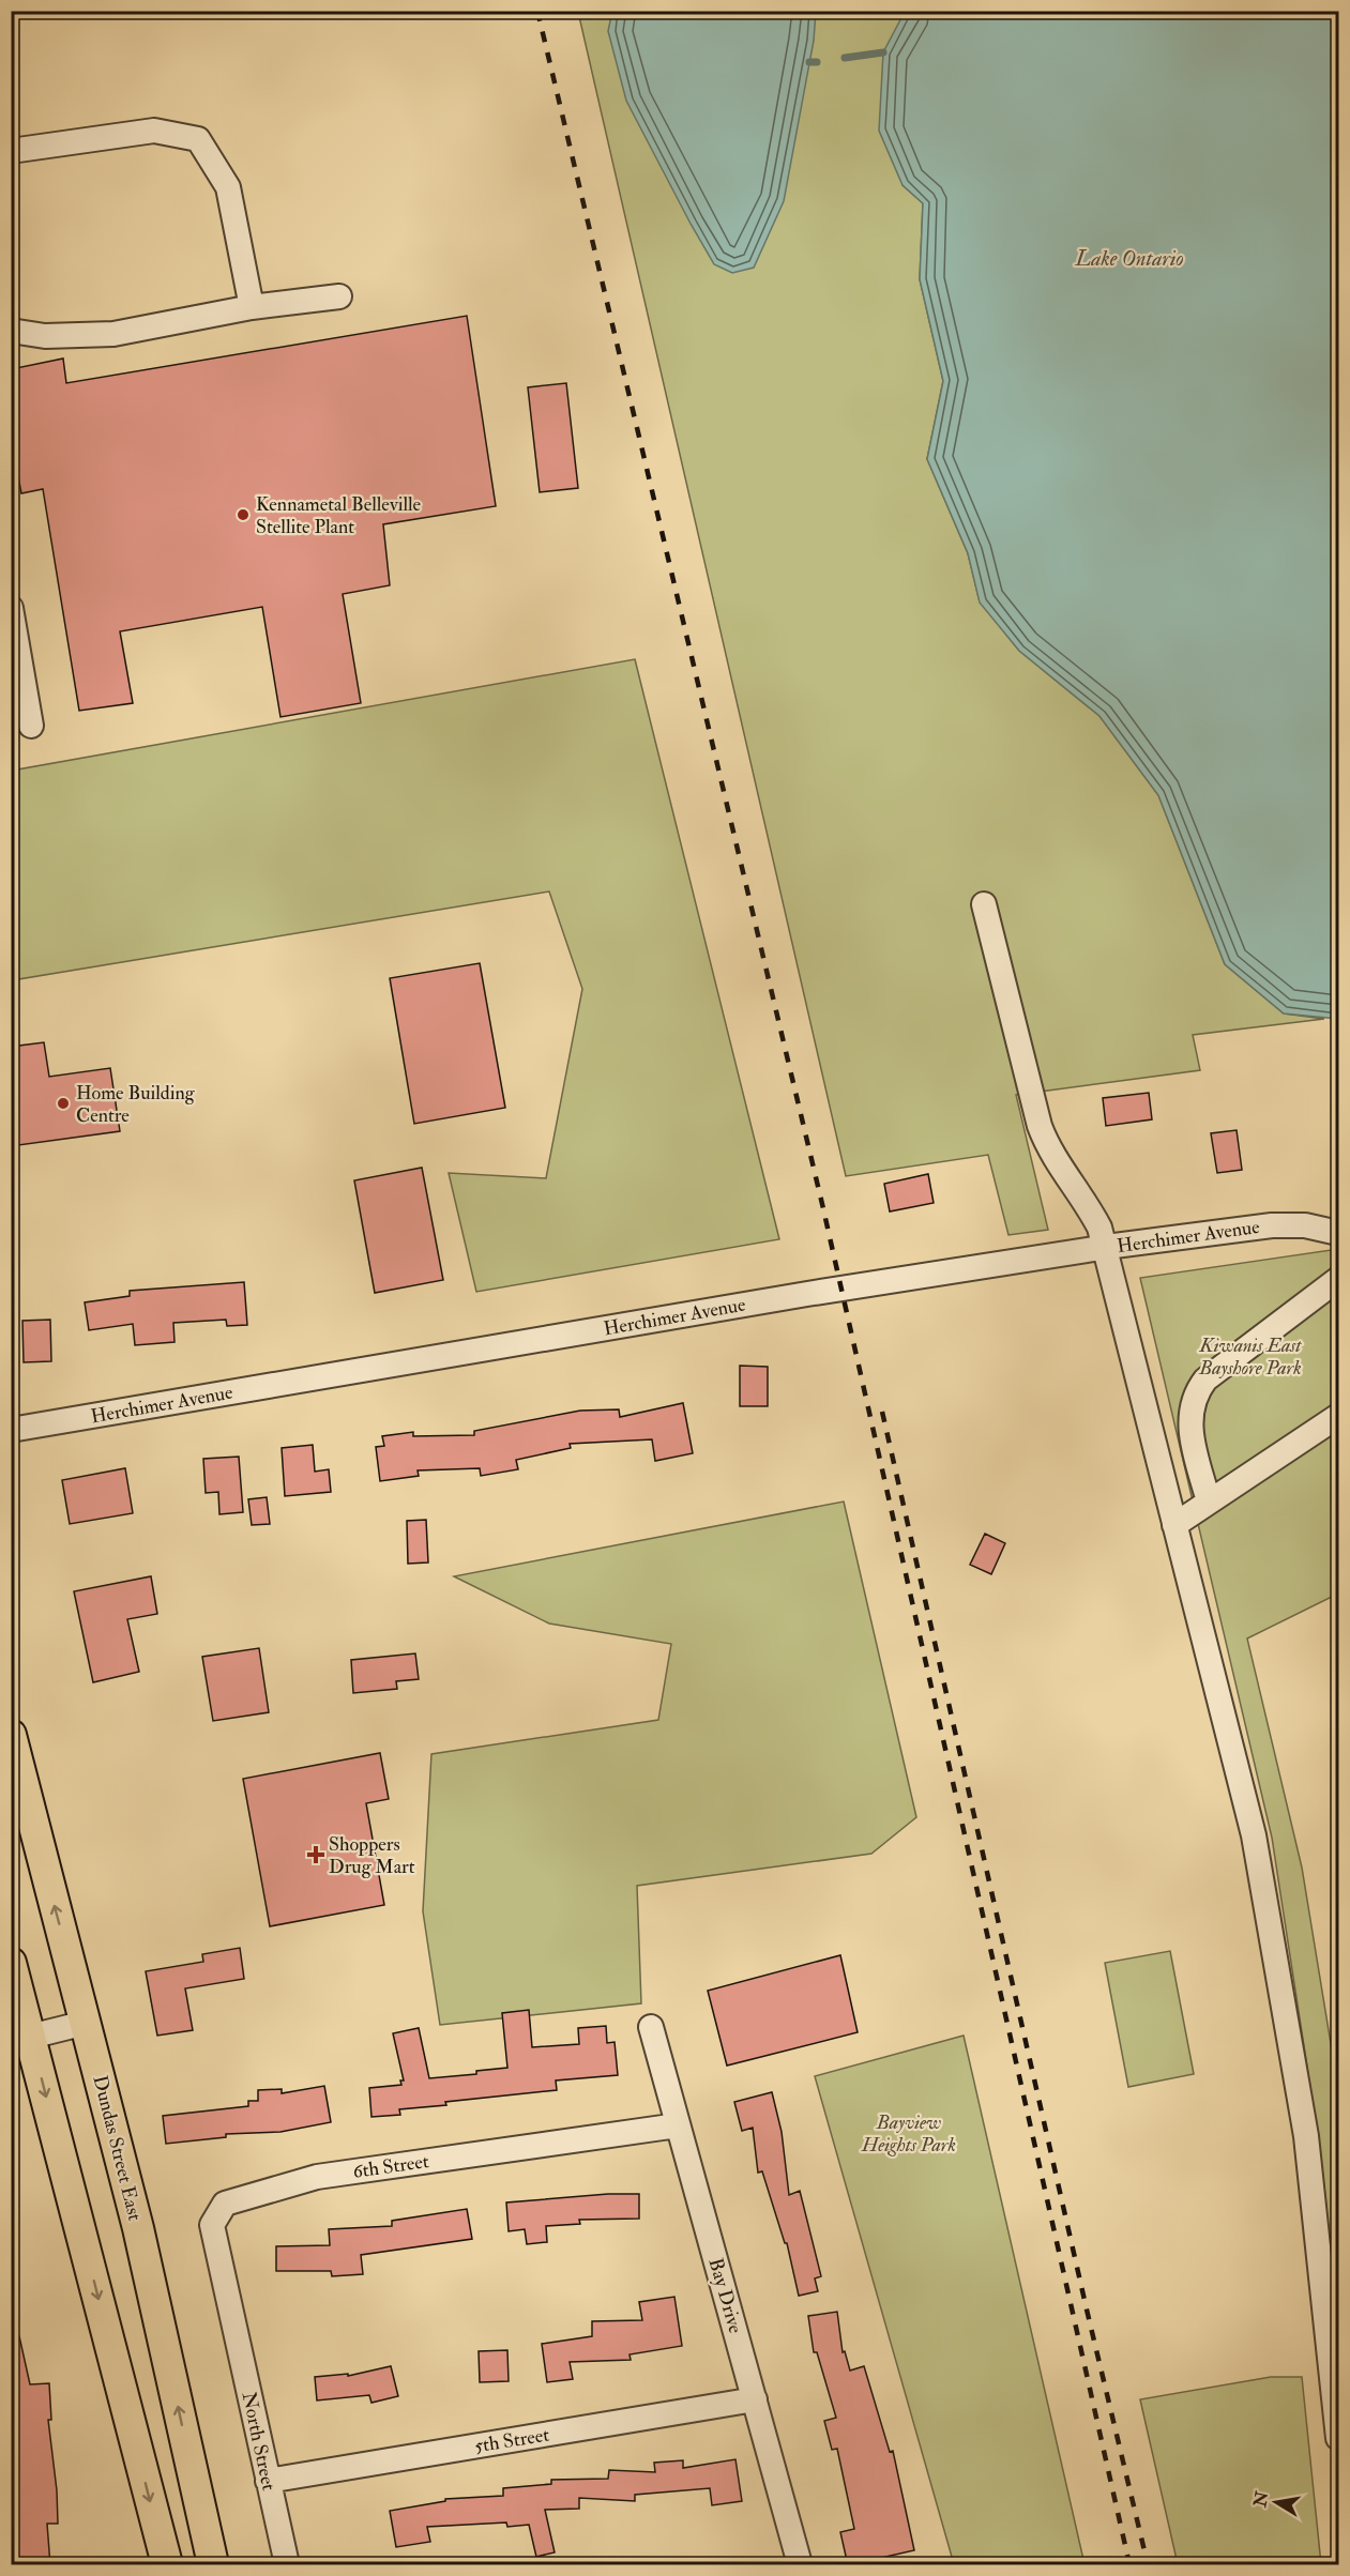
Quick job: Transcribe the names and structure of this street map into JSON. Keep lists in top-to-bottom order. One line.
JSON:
{"streets":{"main road":["Dundas Street East"],"street":["Herchimer Avenue","6th Street","Bay Drive","5th Street","North Street"]},"crossings":[["6th Street","Bay Drive"],["6th Street","North Street"],["Bay Drive","5th Street"],["5th Street","North Street"]],"water":["Lake Ontario"],"parks":["Kiwanis East Bayshore Park","Bayview Heights Park"],"places":{"other":["Kennametal Belleville Stellite Plant","Home Building Centre"],"health":["Shoppers Drug Mart"]},"north":"left"}
